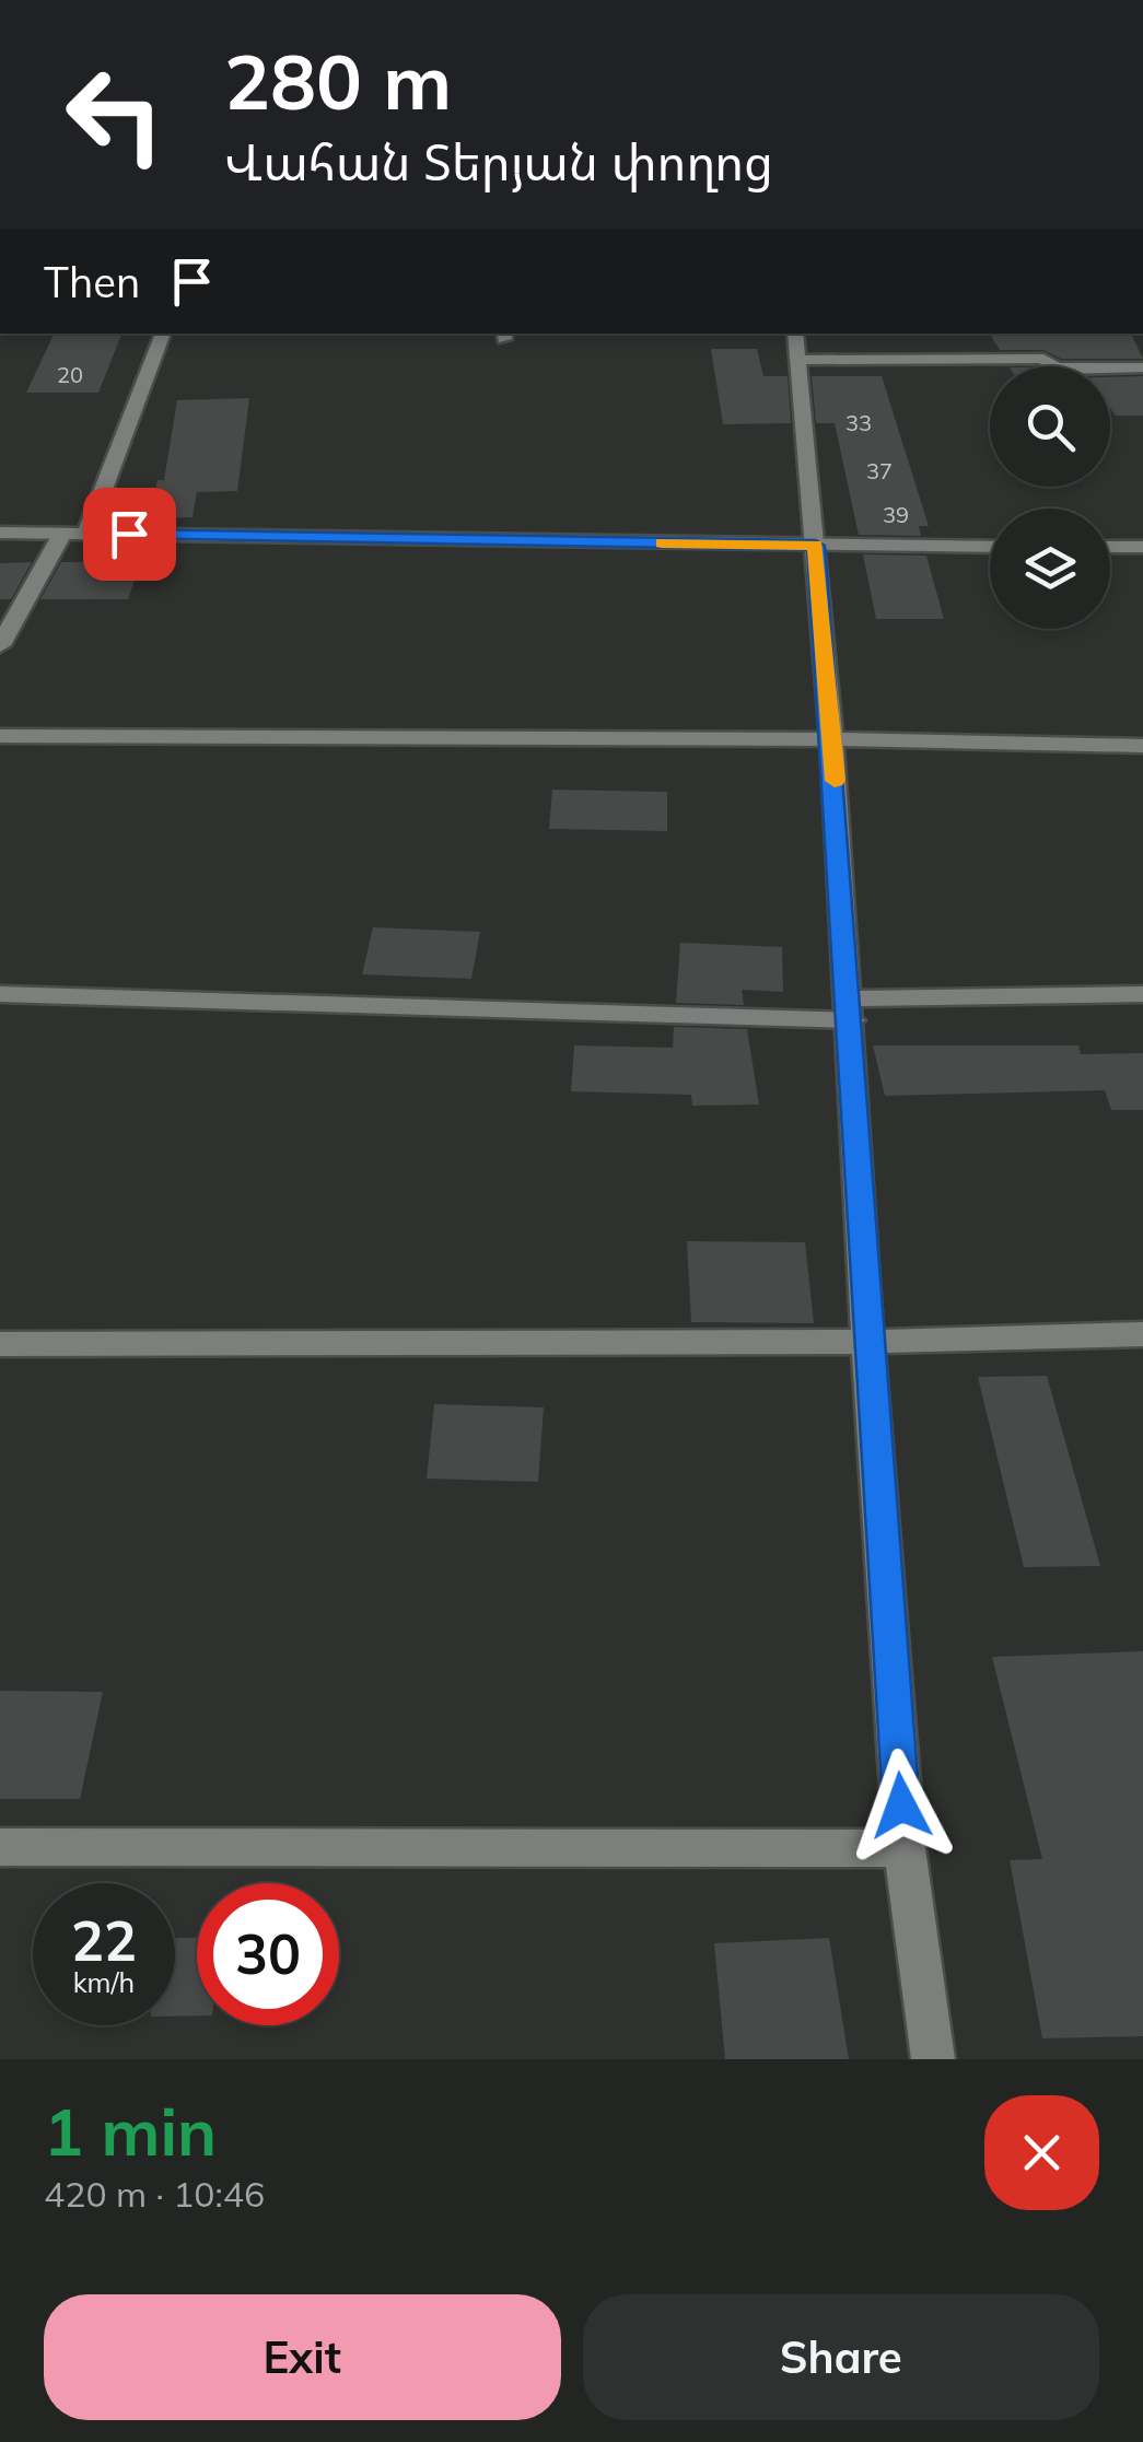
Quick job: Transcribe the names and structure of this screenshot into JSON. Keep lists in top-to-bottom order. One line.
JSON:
{"house_numbers":["20","33","37","39"],"page":{"turn":["280 m","Վահան Տերյան փողոց"],"then":"Then","speed":"22 km/h","limit":"30","heading":["1 min","420 m · 10:46"],"buttons":["Exit","Share"]}}
